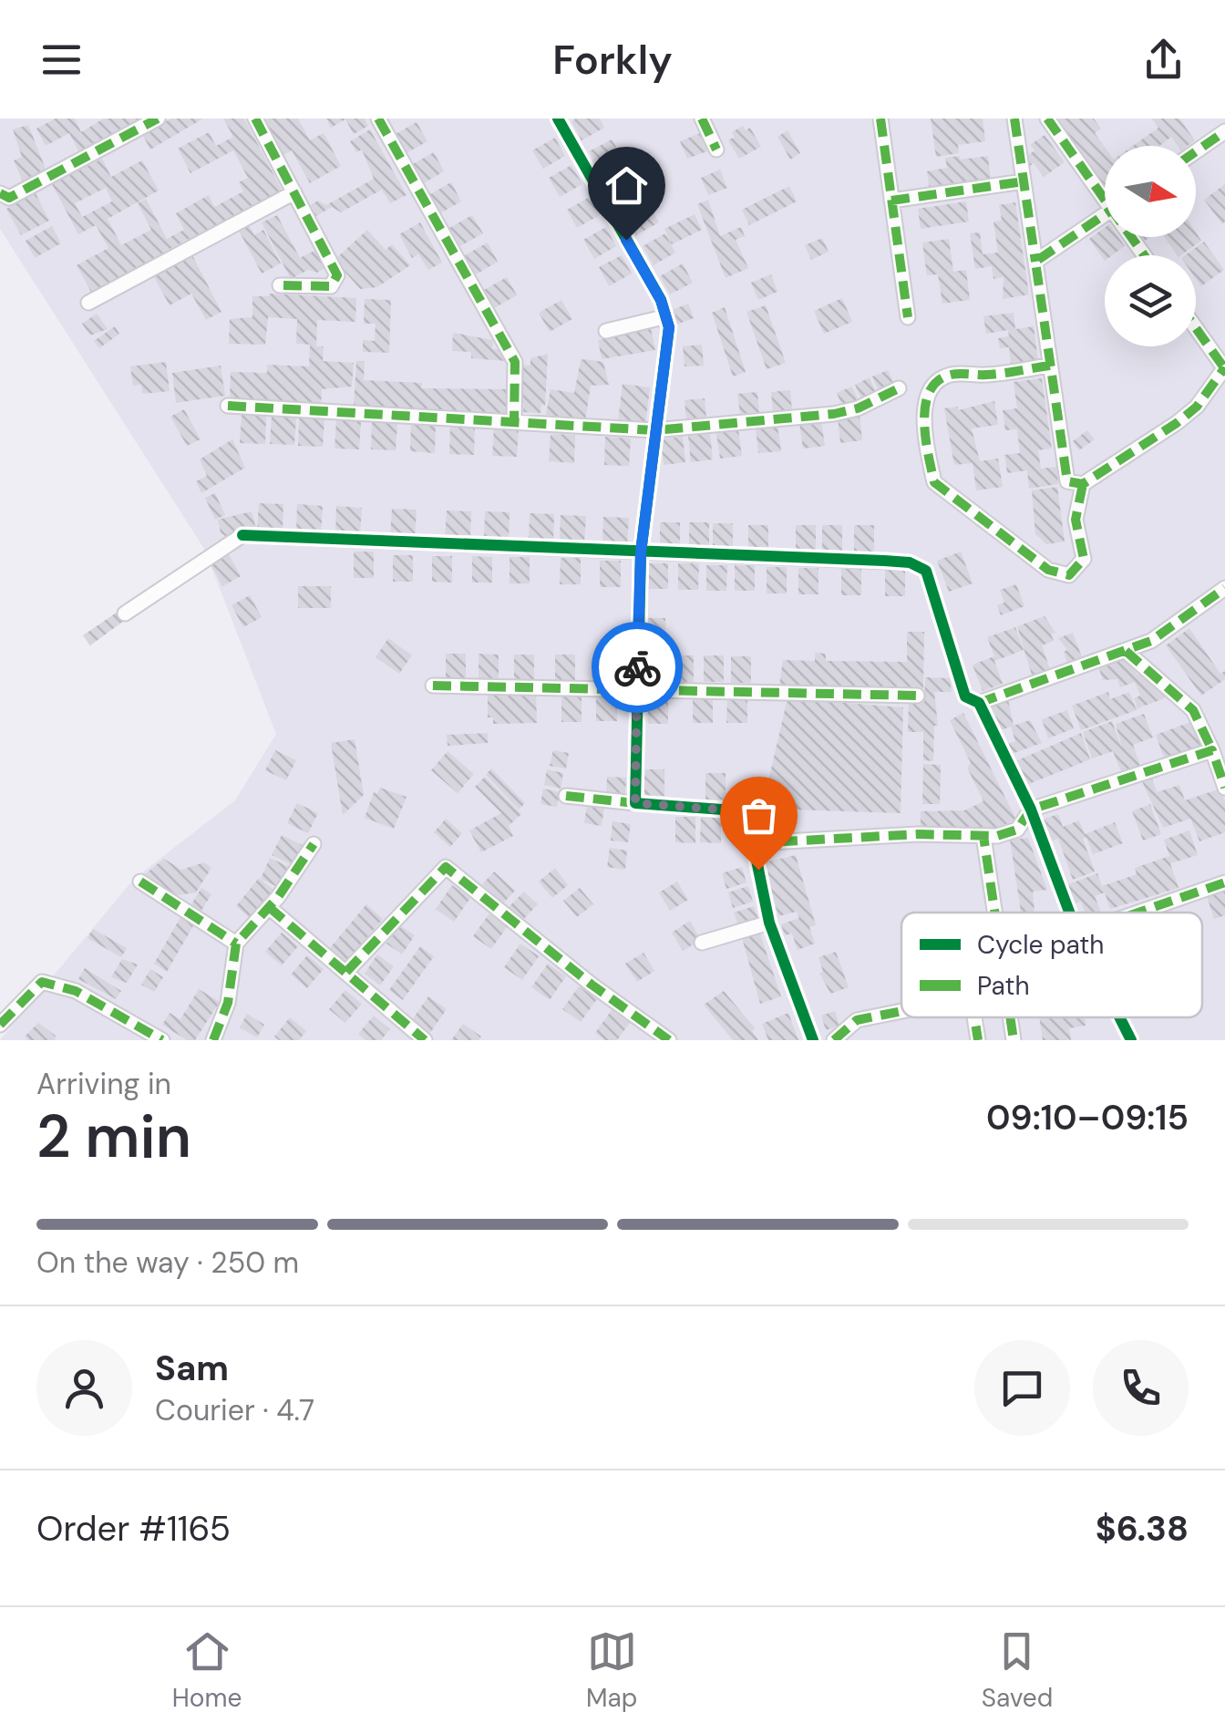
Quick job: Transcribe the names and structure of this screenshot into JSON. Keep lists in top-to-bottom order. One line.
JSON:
{"legend":["Cycle path","Path"],"north":"right","page":{"header":"Forkly","heading":["2 min","Arriving in","09:10–09:15"],"panel":["Sam","Courier · 4.7","Order #1165","$6.38"],"bar":"On the way · 250 m","tabs":["Home","Map","Saved"]}}
